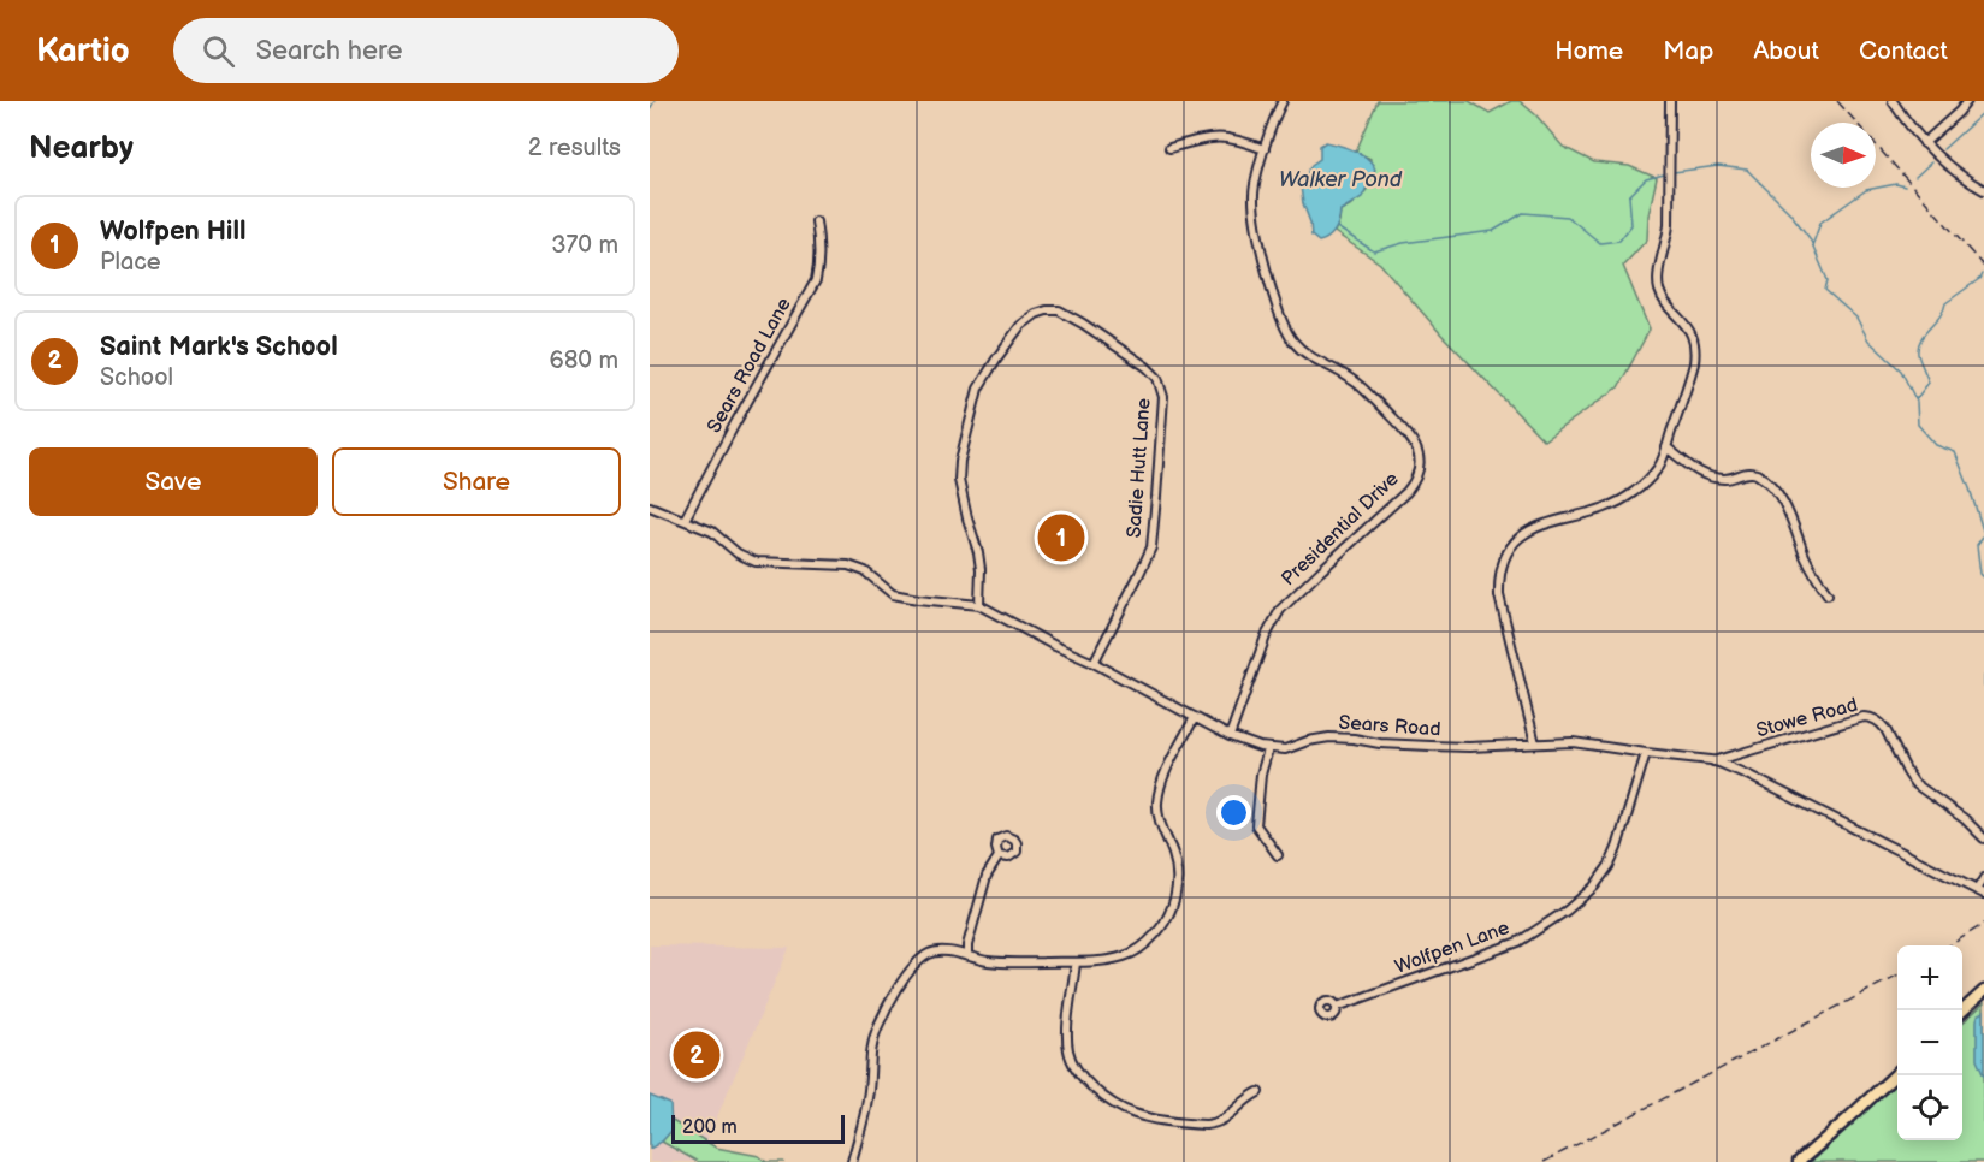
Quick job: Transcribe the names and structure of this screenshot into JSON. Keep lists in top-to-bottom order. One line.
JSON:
{"streets":{"street":["Sears Road Lane","Sadie Hutt Lane","Presidential Drive","Stowe Road","Sears Road","Wolfpen Lane"]},"crossings":[["Sears Road Lane","Sears Road"],["Sadie Hutt Lane","Sears Road"],["Presidential Drive","Sears Road"],["Stowe Road","Sears Road"],["Sears Road","Wolfpen Lane"]],"water":["Walker Pond"],"scale_bar":"200 m","north":"right","page":{"header":"Kartio","search":"Search here","nav":["Home","Map","About","Contact"],"heading":["Nearby","2 results"],"list":[{"mark":"1","name":"Wolfpen Hill","note":"Place","value":"370 m"},{"mark":"2","name":"Saint Mark's School","note":"School","value":"680 m"}],"buttons":["Save","Share"],"pins":["1","2"],"map_buttons":["+","−"],"scale":"200 m"}}
